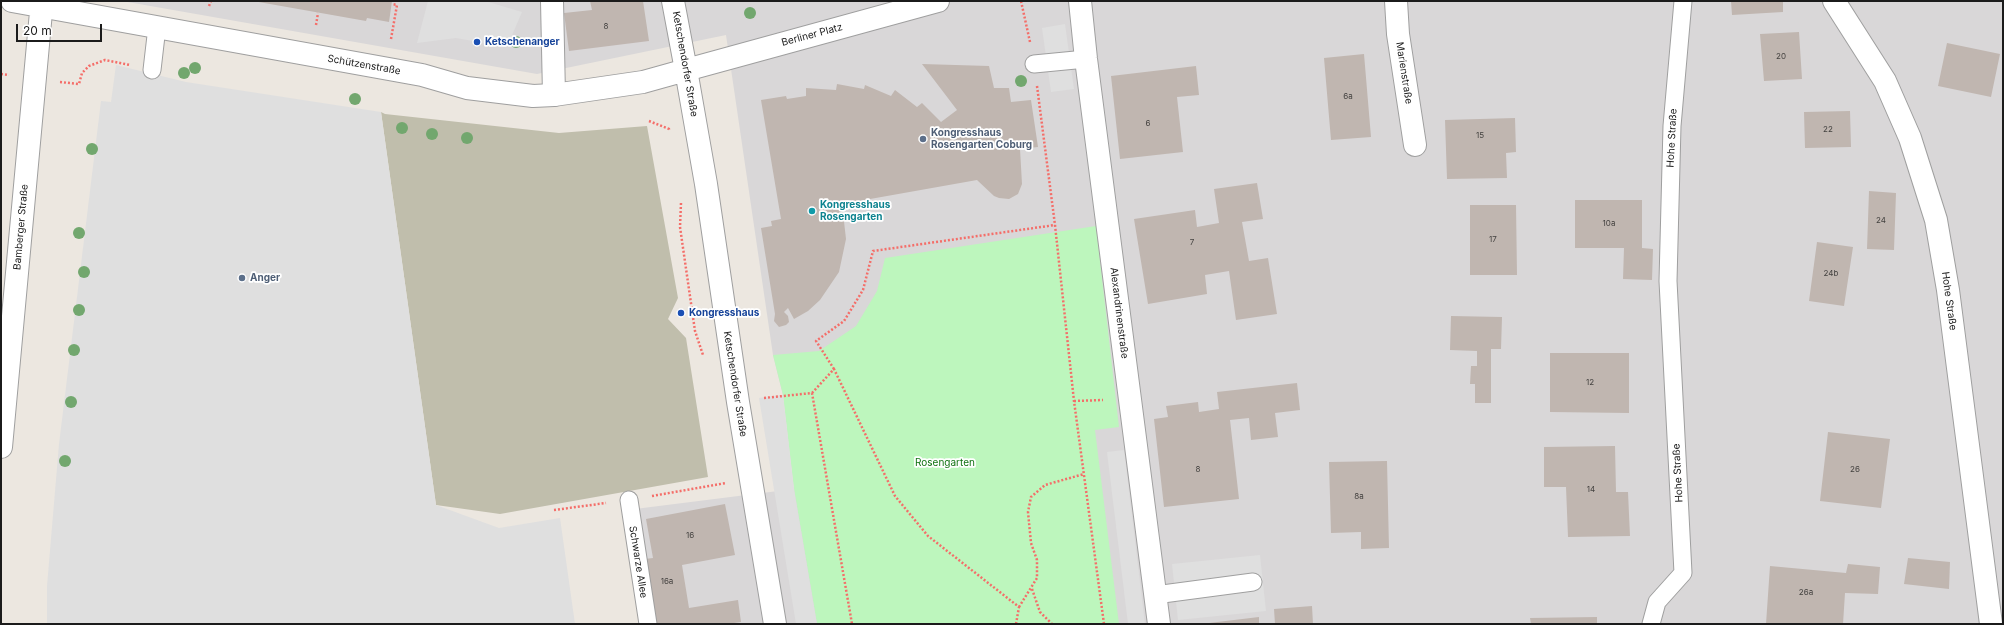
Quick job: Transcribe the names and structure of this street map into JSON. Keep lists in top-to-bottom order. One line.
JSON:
{"streets":{"street":["Berliner Platz","Ketschendorfer Straße","Schützenstraße","Marienstraße","Hohe Straße","Bamberger Straße","Alexandrinenstraße"],"lane":["Schwarze Allee"]},"crossings":[["Berliner Platz","Ketschendorfer Straße"],["Berliner Platz","Schützenstraße"],["Ketschendorfer Straße","Schützenstraße"],["Schützenstraße","Bamberger Straße"]],"parks":["Rosengarten"],"places":["Ketschenanger","Kongresshaus Rosengarten Coburg","Kongresshaus Rosengarten","Anger","Kongresshaus"],"house_numbers":["8","20","6a","6","22","15","24","10a","17","7","24b","12","8","26","14","8a","16","16a","26a"],"scale_bar":"20 m"}
